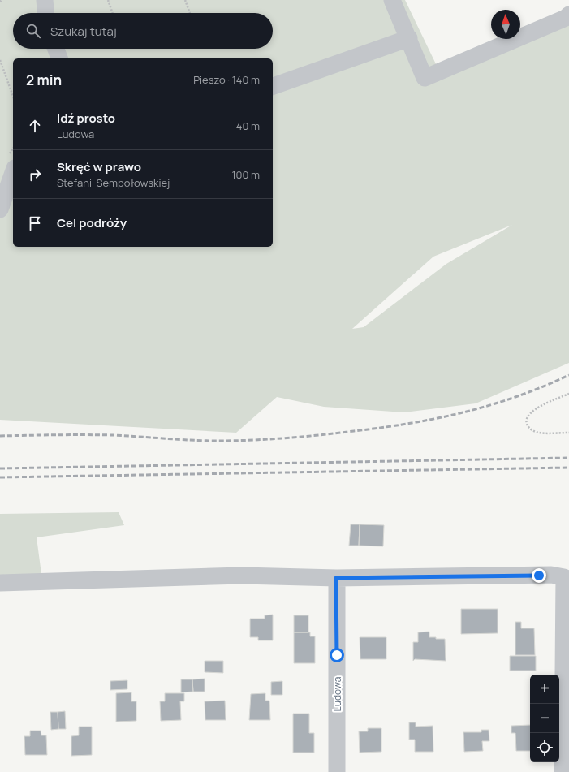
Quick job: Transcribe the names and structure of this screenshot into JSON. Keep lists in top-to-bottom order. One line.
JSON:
{"streets":{"street":["Ludowa"]},"north":"top","page":{"search":"Szukaj tutaj","heading":["2 min","Pieszo · 140 m"],"list":[["Idź prosto","Ludowa","40 m"],["Skręć w prawo","Stefanii Sempołowskiej","100 m"],"Cel podróży"],"map_buttons":["+","−"]}}
